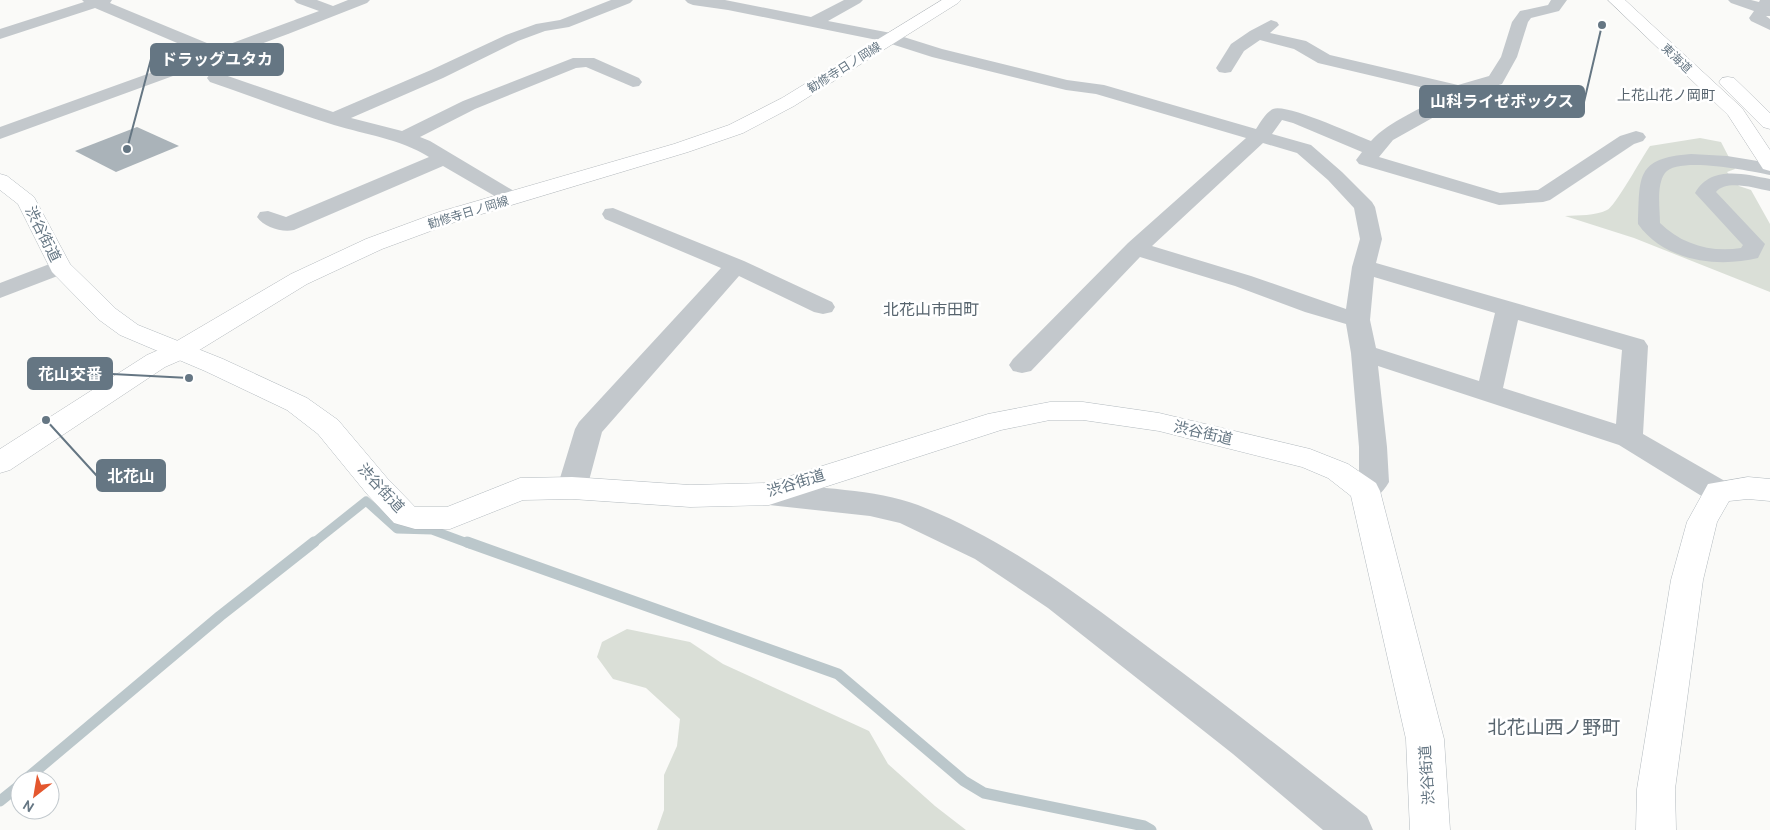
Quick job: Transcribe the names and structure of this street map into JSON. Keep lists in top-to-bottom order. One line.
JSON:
{"streets":{"main road":["東海道","勧修寺日ノ岡線","渋谷街道"]},"crossings":[["勧修寺日ノ岡線","渋谷街道"]],"districts":["上花山花ノ岡町","北花山市田町","北花山西ノ野町"],"places":["山科ライゼボックス","ドラッグユタカ","花山交番","北花山"],"north":"bottom left"}
